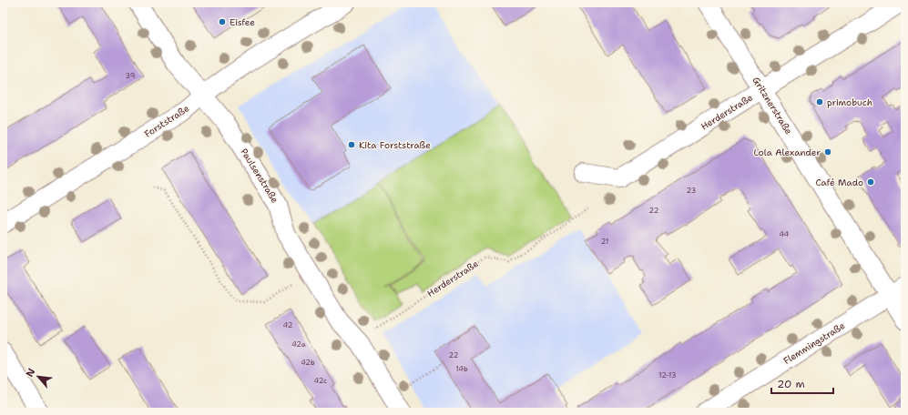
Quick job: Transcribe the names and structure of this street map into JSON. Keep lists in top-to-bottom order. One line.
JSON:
{"streets":{"street":["Gritznerstraße","Herderstraße","Forststraße","Paulsenstraße","Flemmingstraße"]},"crossings":[["Gritznerstraße","Herderstraße"],["Gritznerstraße","Flemmingstraße"],["Forststraße","Paulsenstraße"]],"places":["Eisfee","primobuch","Kita Forststraße","Lola Alexander","Café Mado"],"house_numbers":["39","23","22","44","21","42","42a","22","42b","14b","12-13","42c"],"scale_bar":"20 m","north":"top left"}
